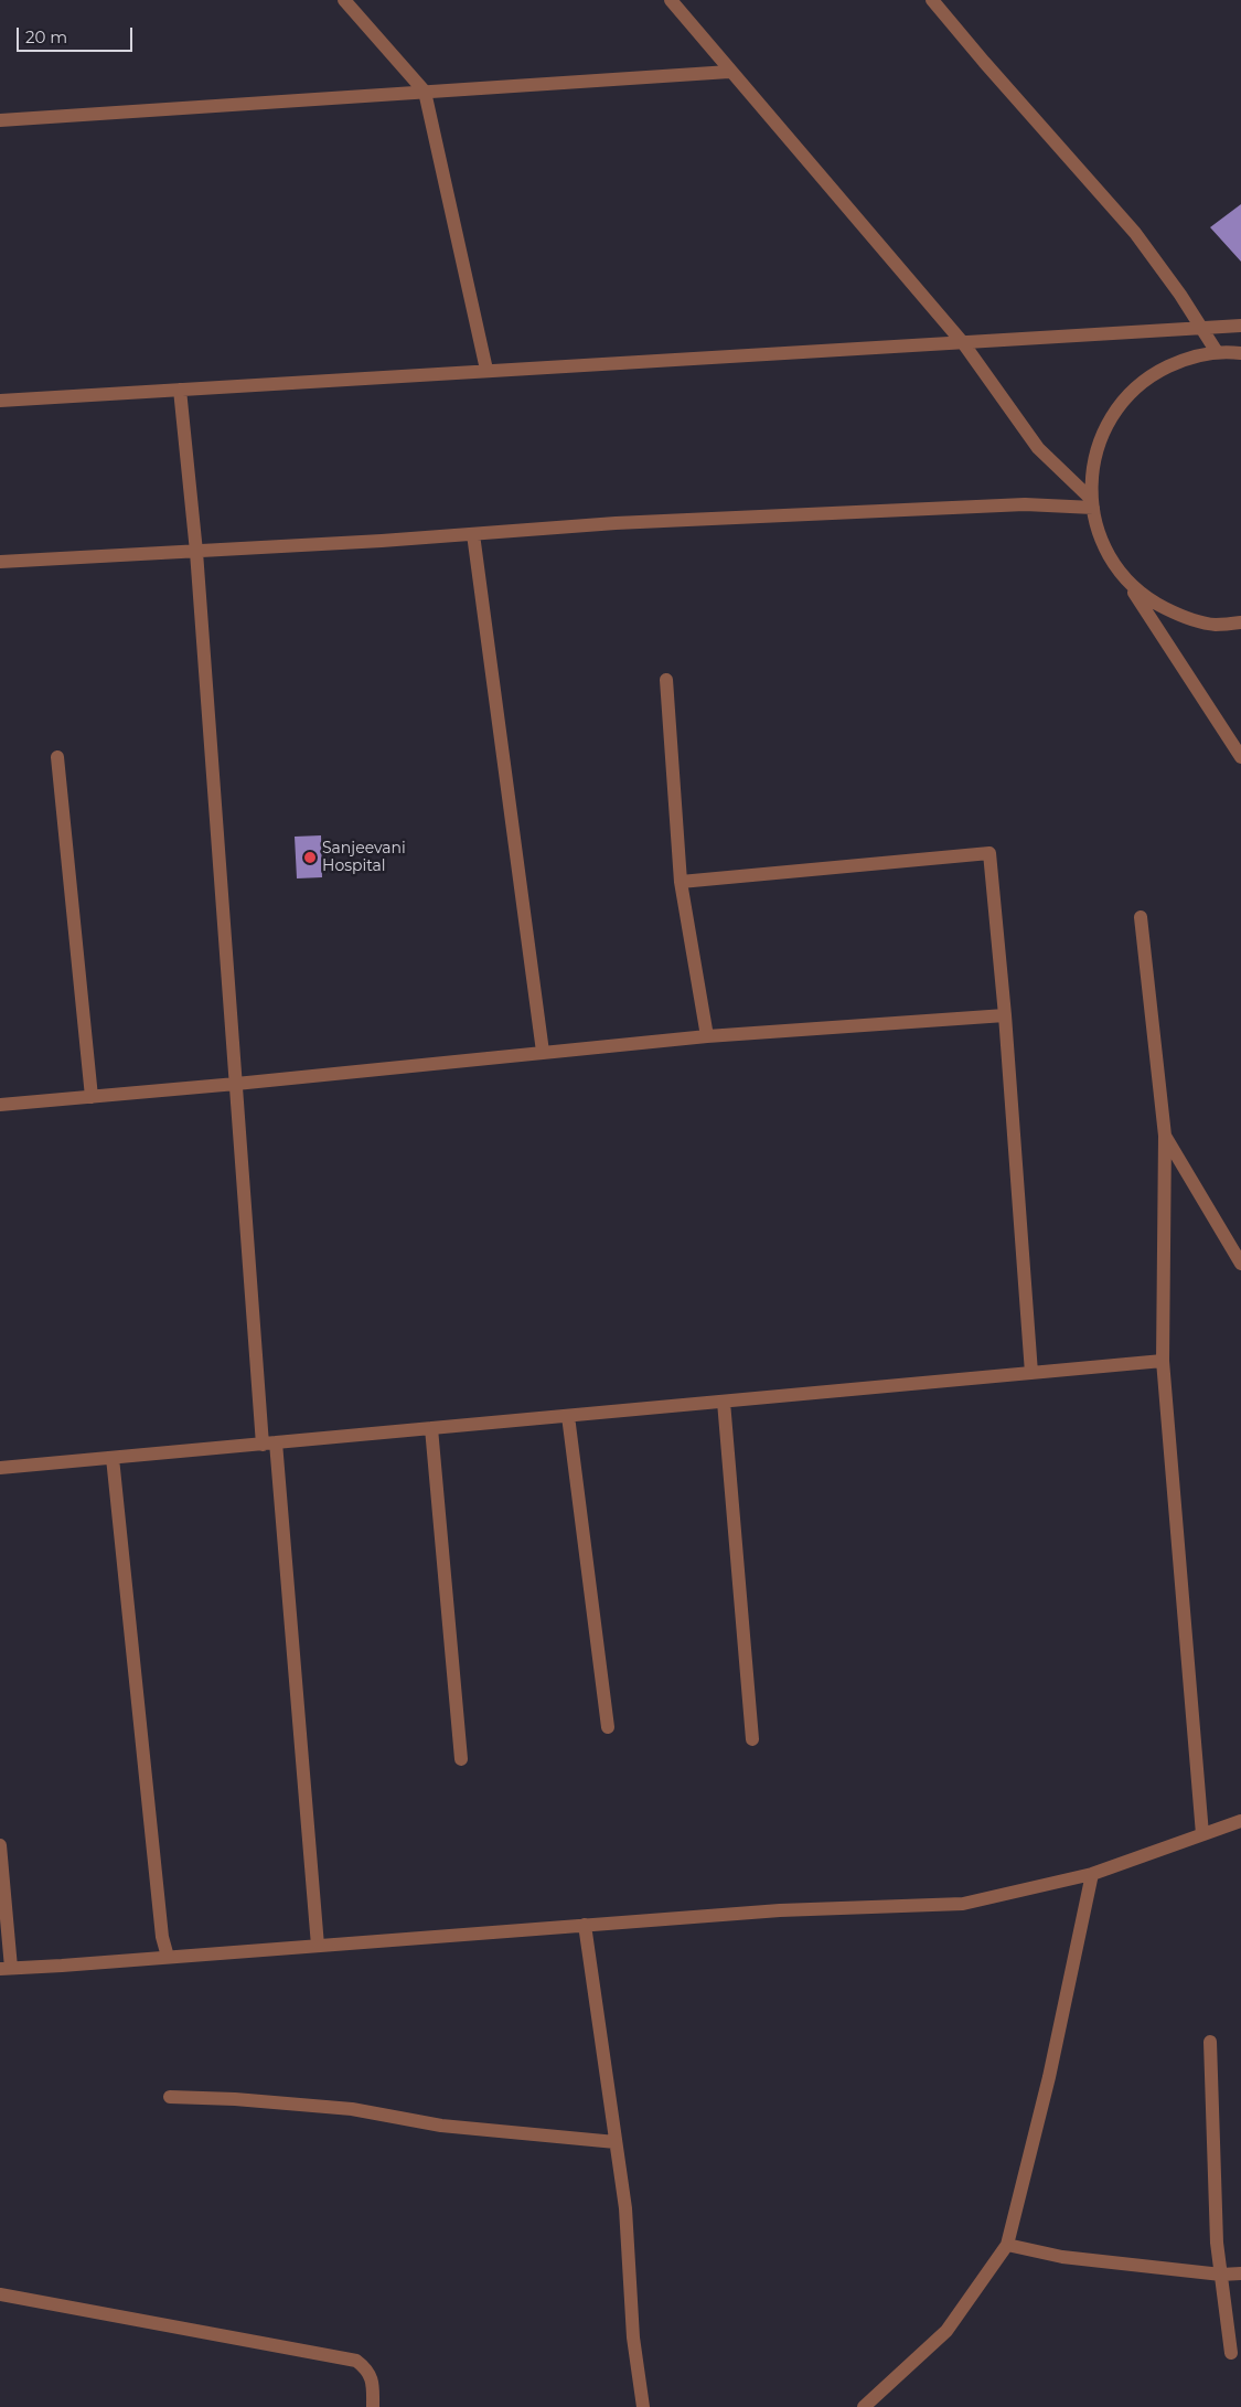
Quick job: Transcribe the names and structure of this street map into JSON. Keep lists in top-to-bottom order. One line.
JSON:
{"places":["Sanjeevani Hospital"],"scale_bar":"20 m"}
